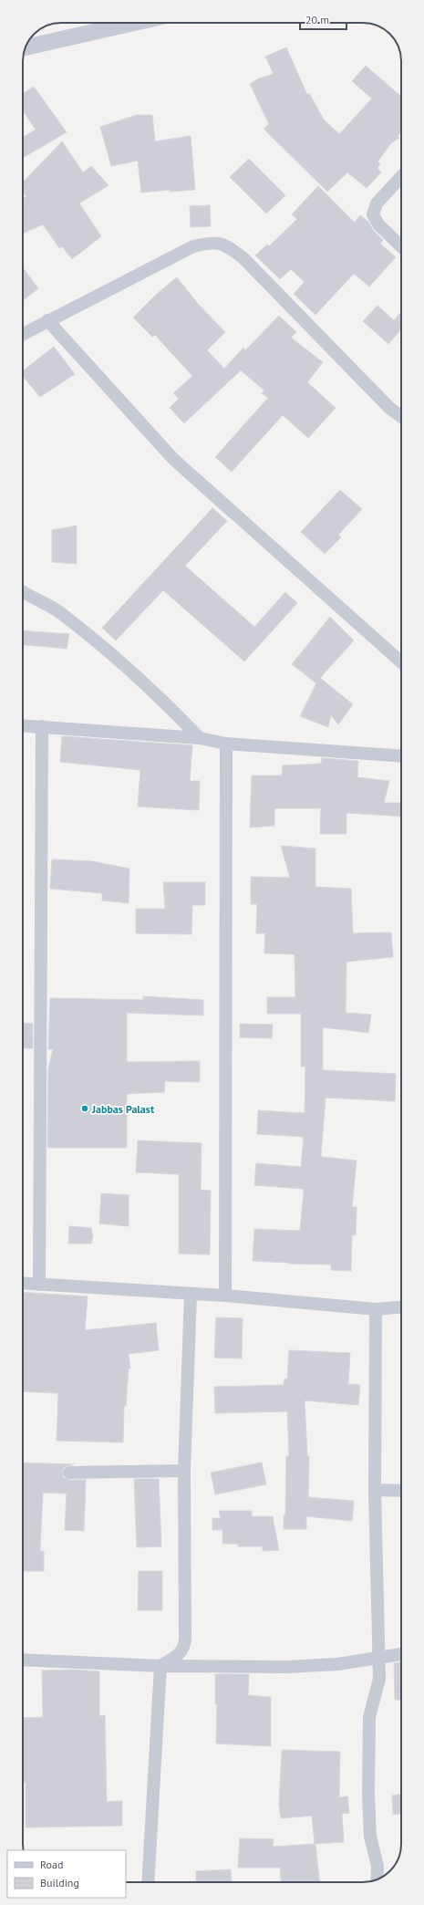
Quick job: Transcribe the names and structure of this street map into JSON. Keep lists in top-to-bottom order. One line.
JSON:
{"places":["Jabbas Palast"],"legend":["Road","Building"],"scale_bar":"20 m"}
